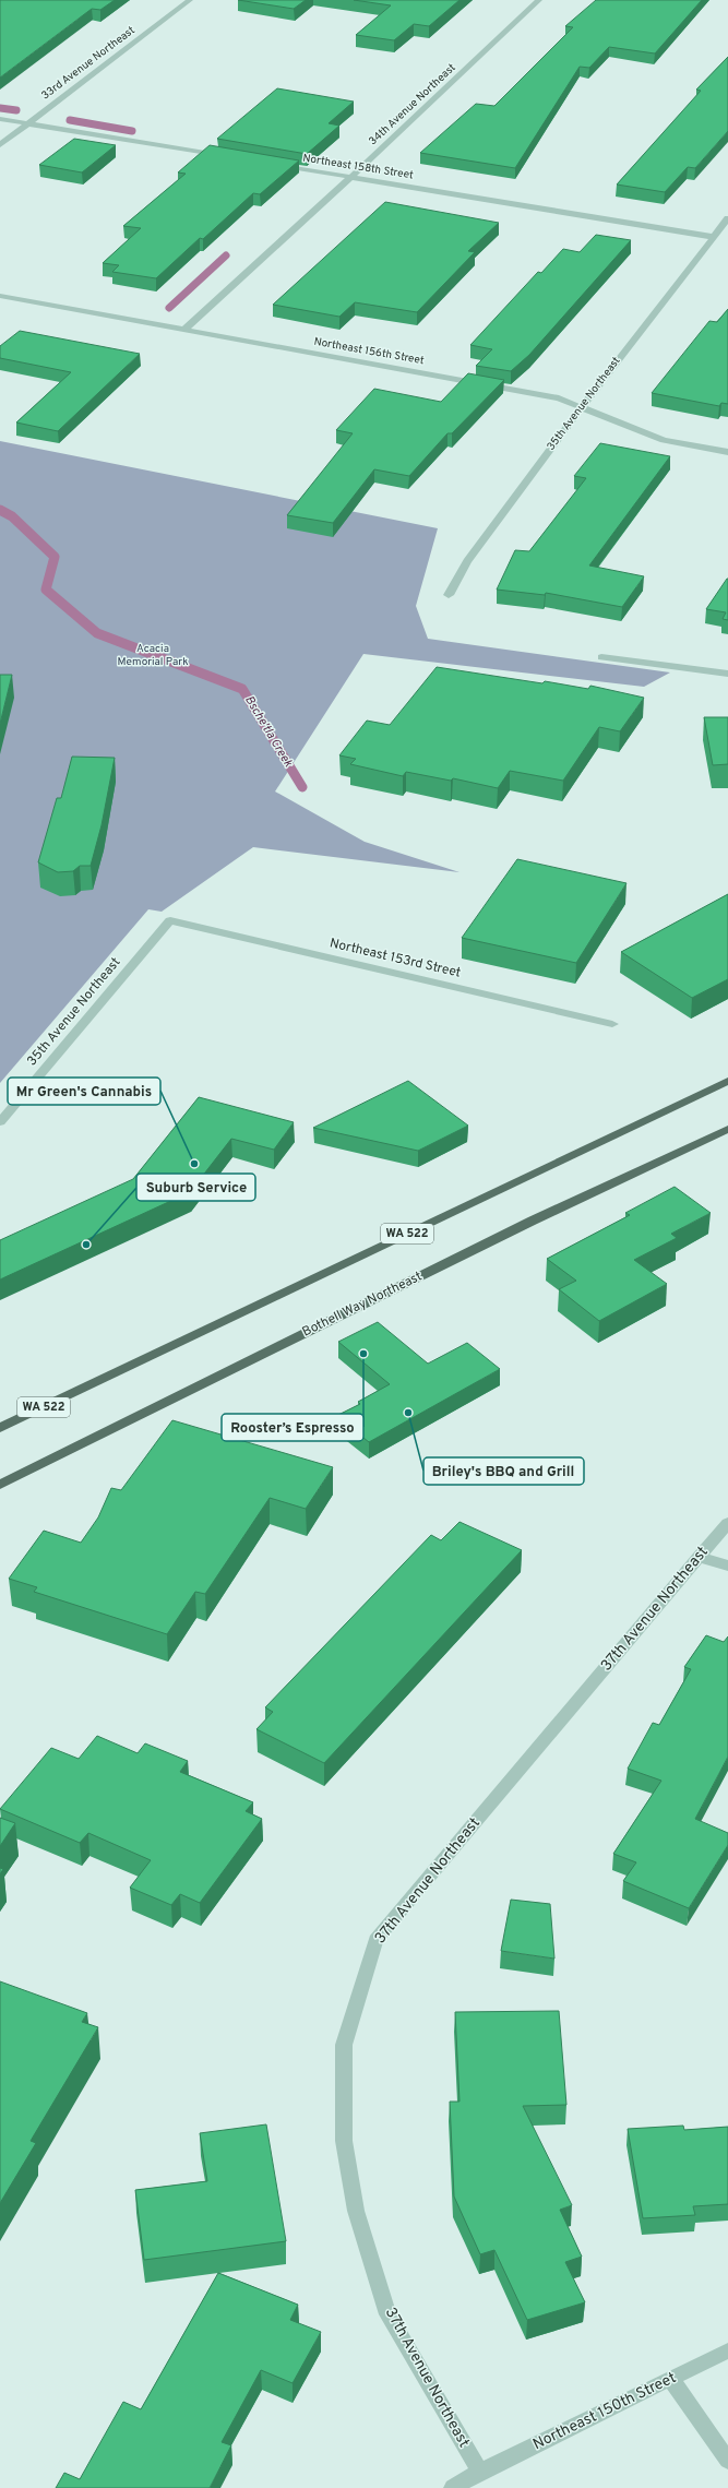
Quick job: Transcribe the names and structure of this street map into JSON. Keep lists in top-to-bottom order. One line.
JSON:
{"streets":{"main road":["WA 522","Bothell Way Northeast"],"street":["33rd Avenue Northeast","34th Avenue Northeast","Northeast 158th Street","Northeast 156th Street","35th Avenue Northeast","Northeast 153rd Street","37th Avenue Northeast","Northeast 150th Street"]},"crossings":[["34th Avenue Northeast","Northeast 158th Street"],["34th Avenue Northeast","Northeast 156th Street"],["Northeast 158th Street","35th Avenue Northeast"],["Northeast 156th Street","35th Avenue Northeast"],["35th Avenue Northeast","Northeast 153rd Street"],["37th Avenue Northeast","Northeast 150th Street"]],"water":["Bsche'tla Creek"],"parks":["Acacia Memorial Park"],"places":["Mr Green's Cannabis","Suburb Service","Rooster’s Espresso","Briley's BBQ and Grill"]}
